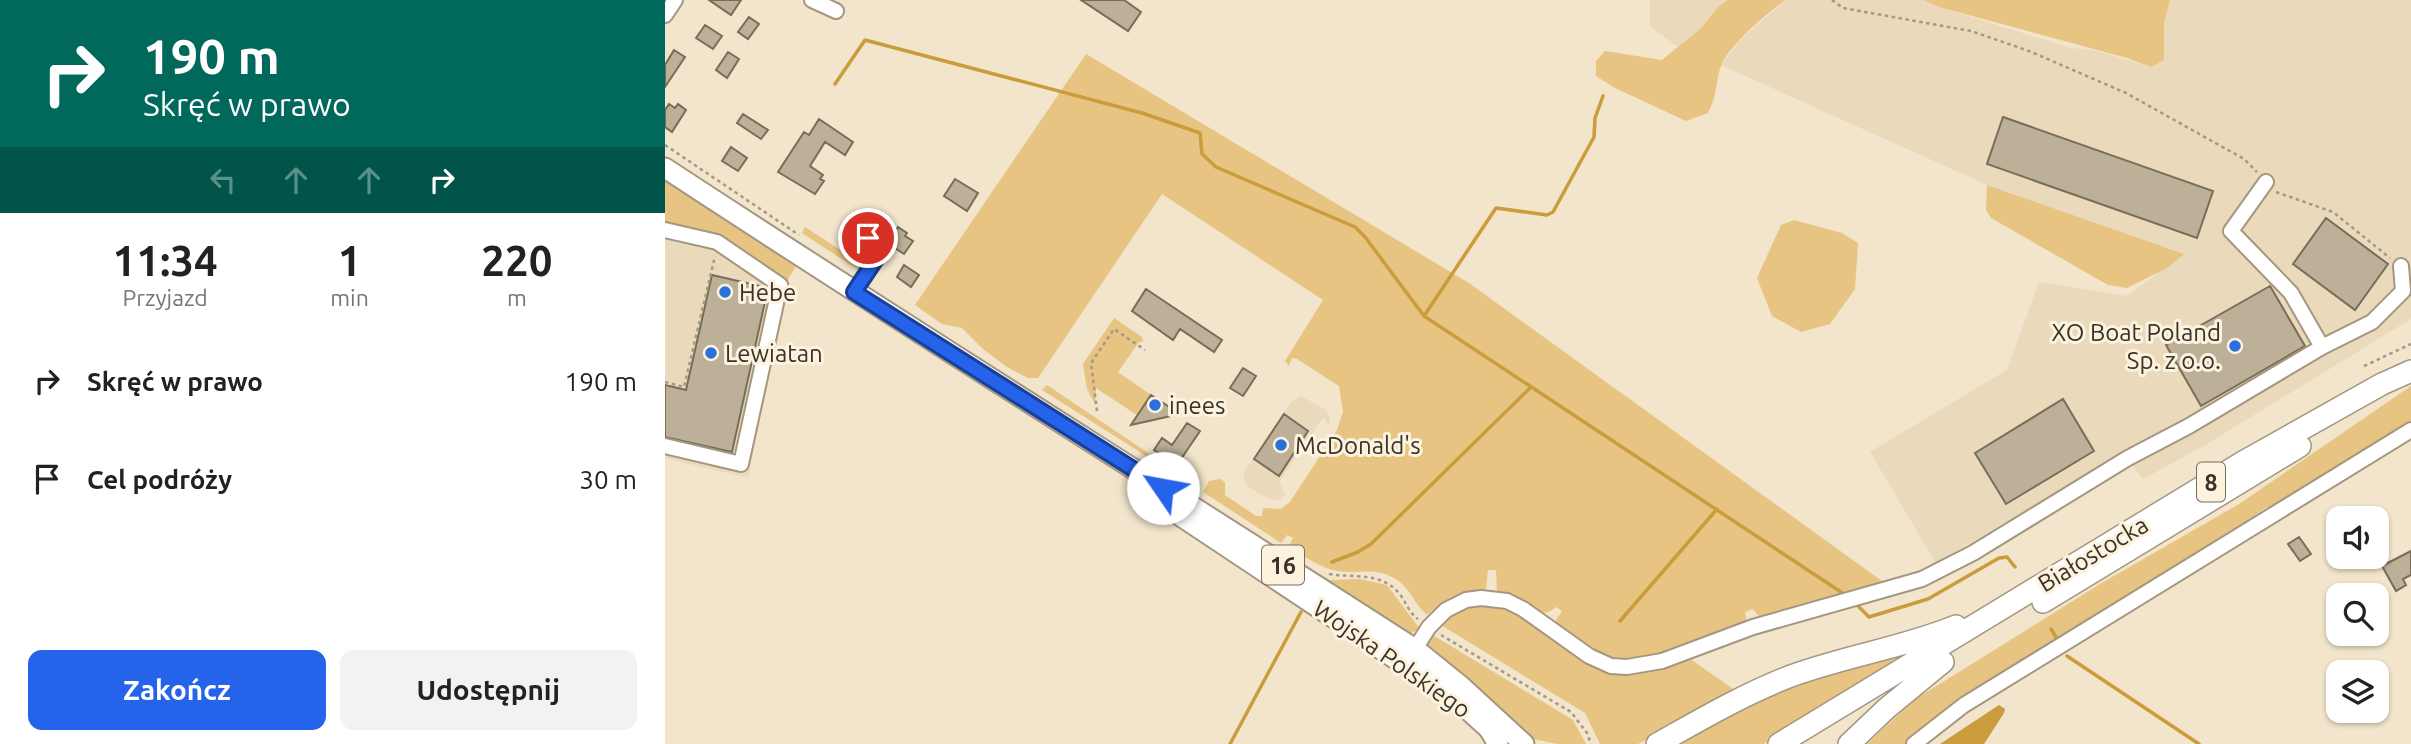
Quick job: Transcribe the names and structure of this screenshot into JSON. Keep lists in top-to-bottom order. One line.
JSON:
{"streets":{"highway":["8","Białostocka"],"main road":["16","Wojska Polskiego"]},"places":["Hebe","XO Boat Poland Sp. z o.o.","Lewiatan","inees","McDonald's"],"page":{"turn":["190 m","Skręć w prawo"],"eta":["11:34","Przyjazd","1","min","220","m"],"list":[{"name":"Skręć w prawo","value":"190 m"},{"name":"Cel podróży","value":"30 m"}],"buttons":["Zakończ","Udostępnij"]}}
